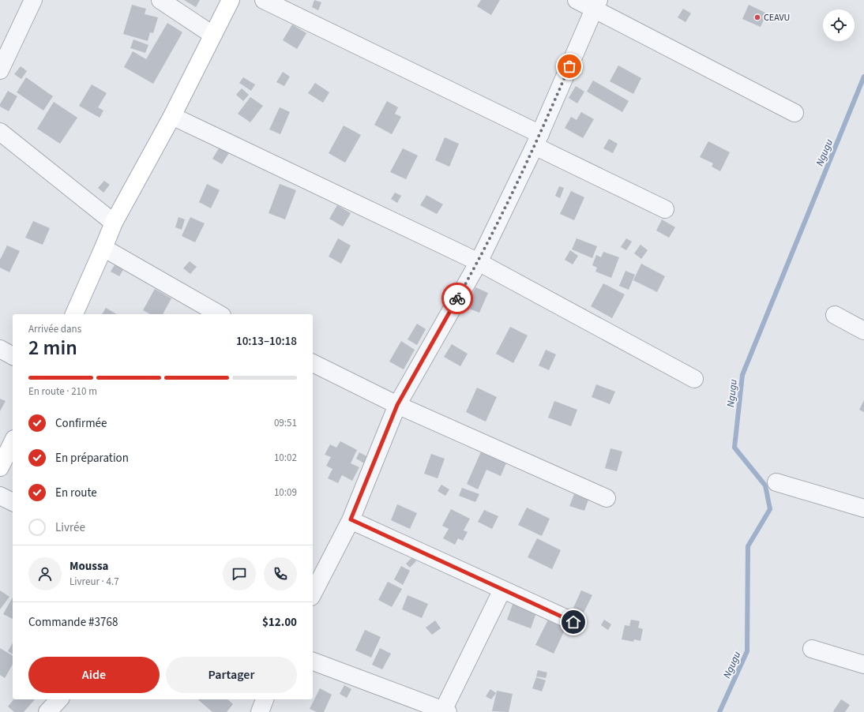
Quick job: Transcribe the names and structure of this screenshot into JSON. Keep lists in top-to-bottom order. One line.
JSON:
{"water":["Ngugu"],"places":["CEAVU"],"page":{"heading":["2 min","Arrivée dans","10:13–10:18"],"panel":["Moussa","Livreur · 4.7","Commande #3768","$12.00"],"bar":"En route · 210 m","list":[["Confirmée","09:51"],["En préparation","10:02"],["En route","10:09"],"Livrée"],"buttons":["Aide","Partager"]}}
